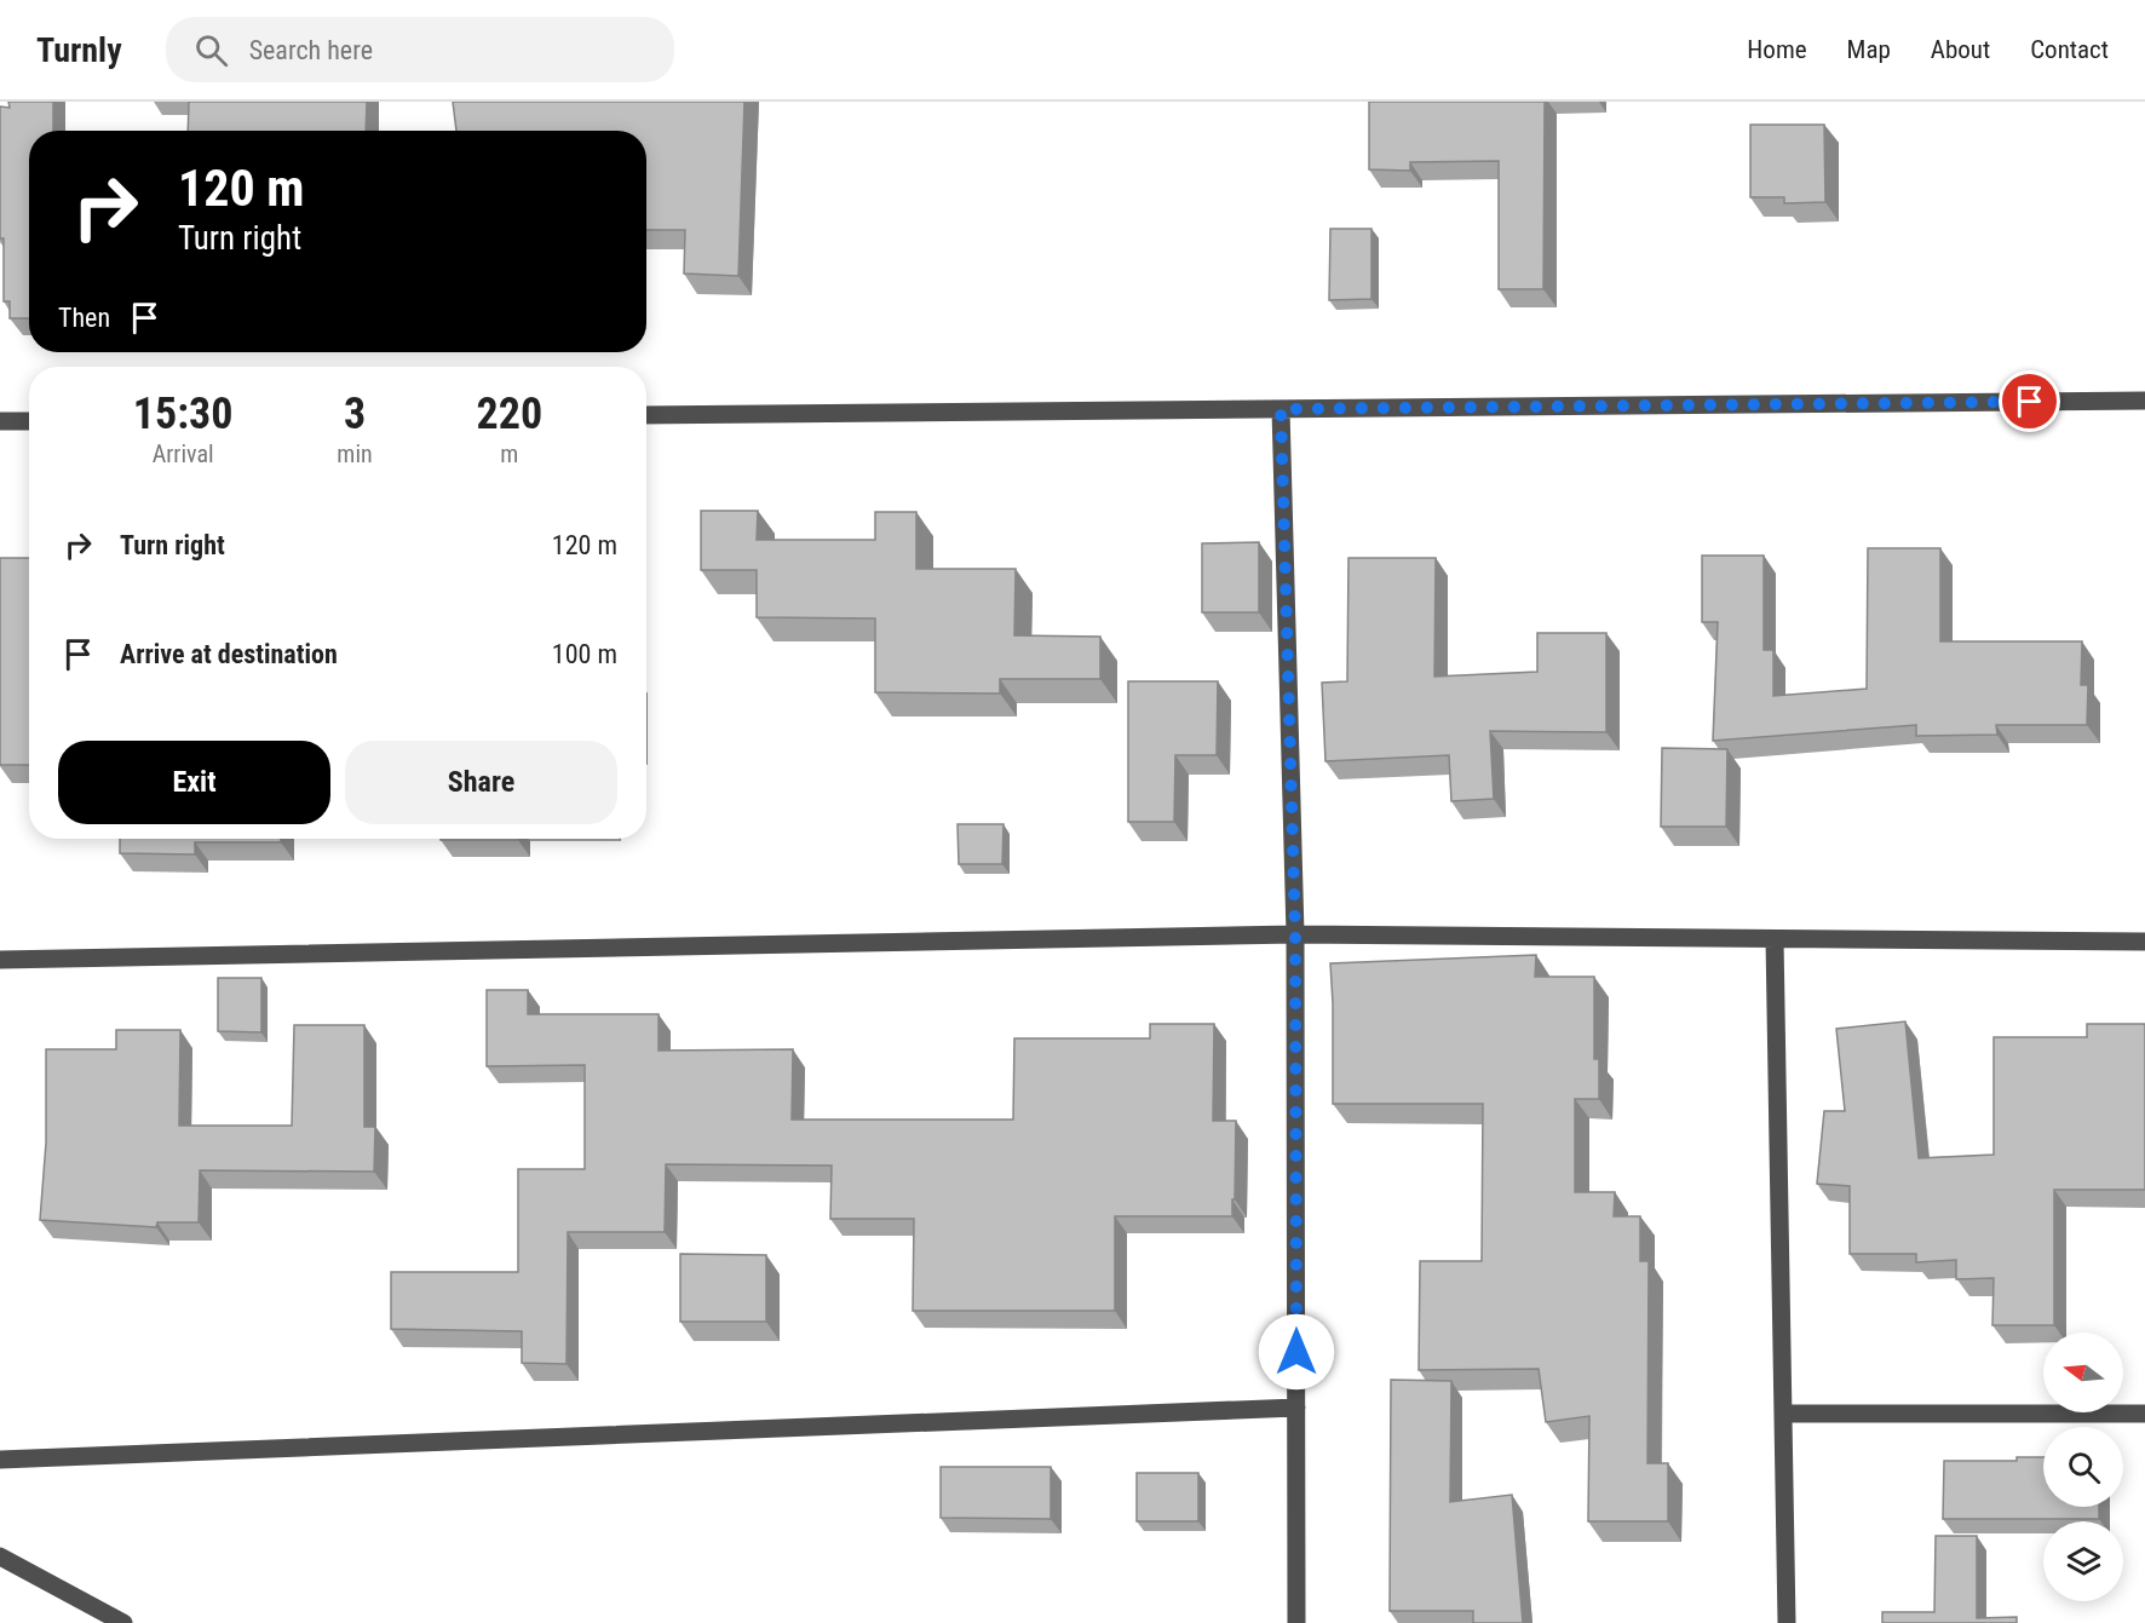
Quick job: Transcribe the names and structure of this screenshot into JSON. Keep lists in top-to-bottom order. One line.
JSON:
{"north":"left","page":{"header":"Turnly","search":"Search here","nav":["Home","Map","About","Contact"],"turn":["120 m","Turn right"],"then":"Then","eta":["15:30","Arrival","3","min","220","m"],"list":[{"name":"Turn right","value":"120 m"},{"name":"Arrive at destination","value":"100 m"}],"buttons":["Exit","Share"]}}
